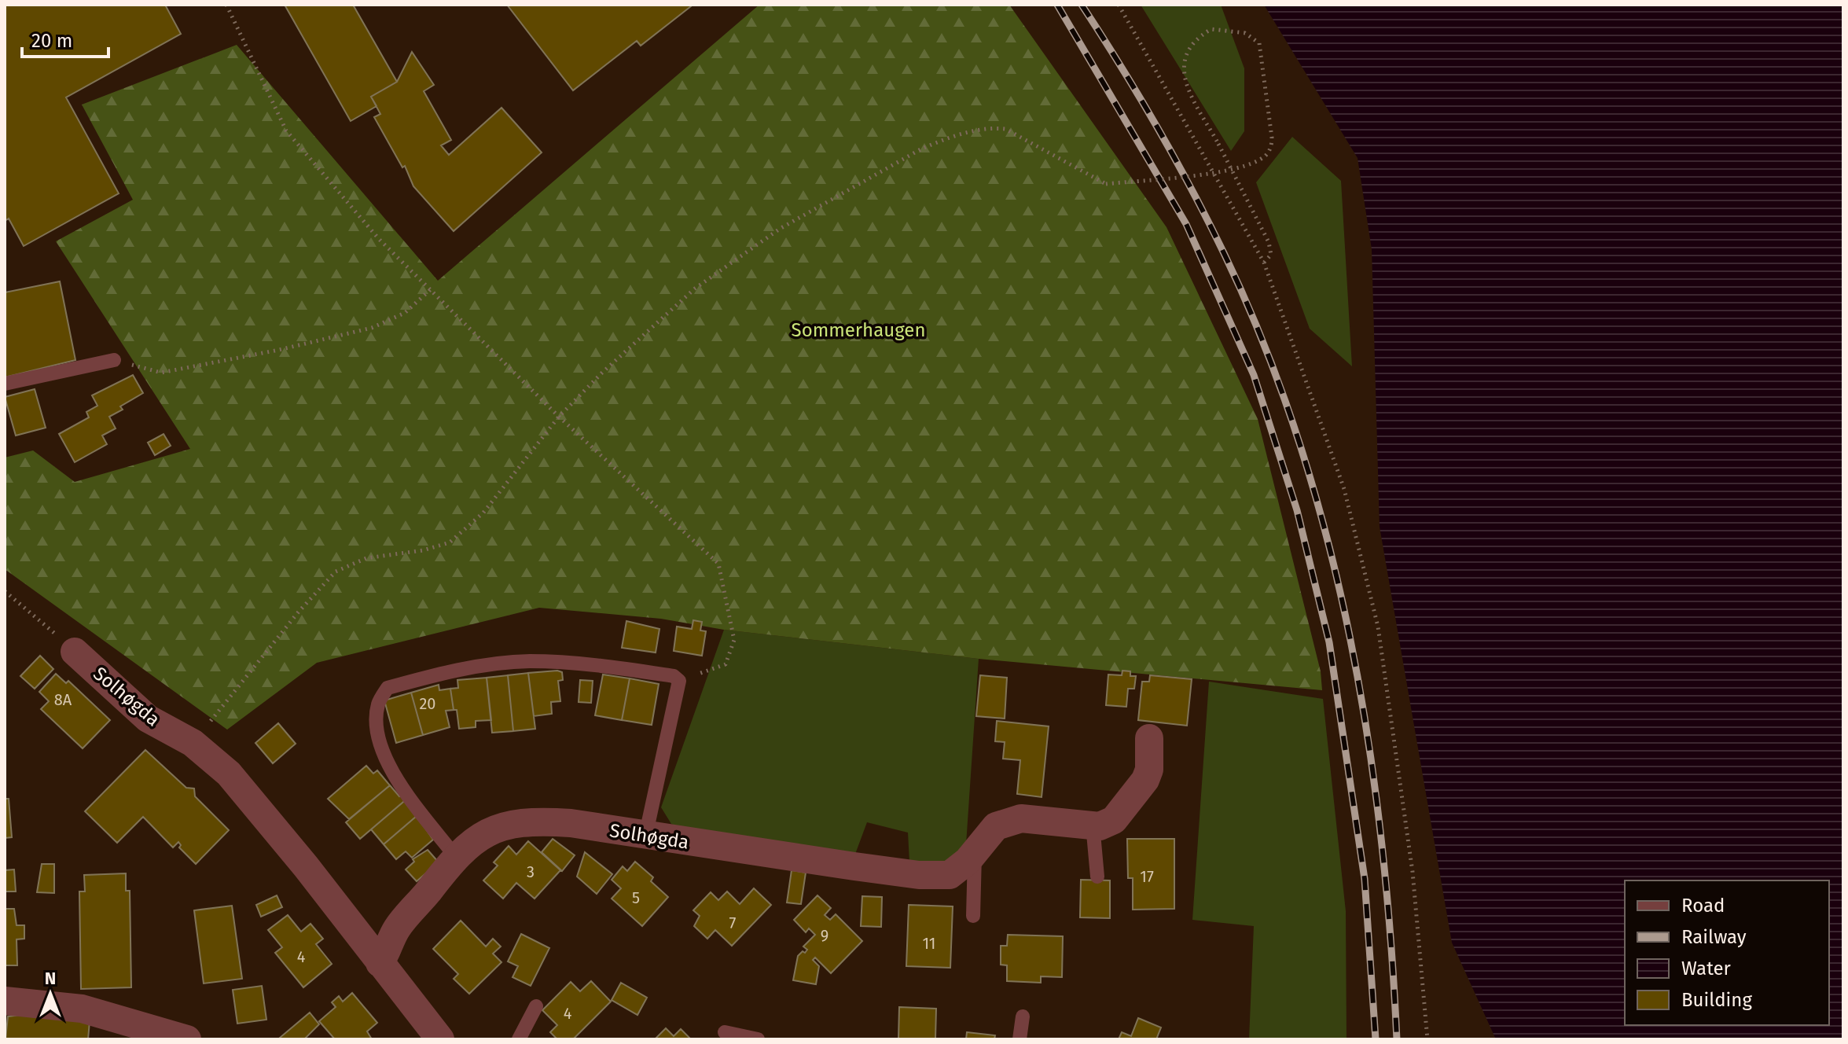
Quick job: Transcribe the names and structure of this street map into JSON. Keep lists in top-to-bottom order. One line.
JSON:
{"streets":{"street":["Solhøgda"]},"parks":["Sommerhaugen"],"house_numbers":["8A","20","3","17","5","7","9","11","4","4"],"legend":["Road","Railway","Water","Building"],"scale_bar":"20 m","north":"top"}
